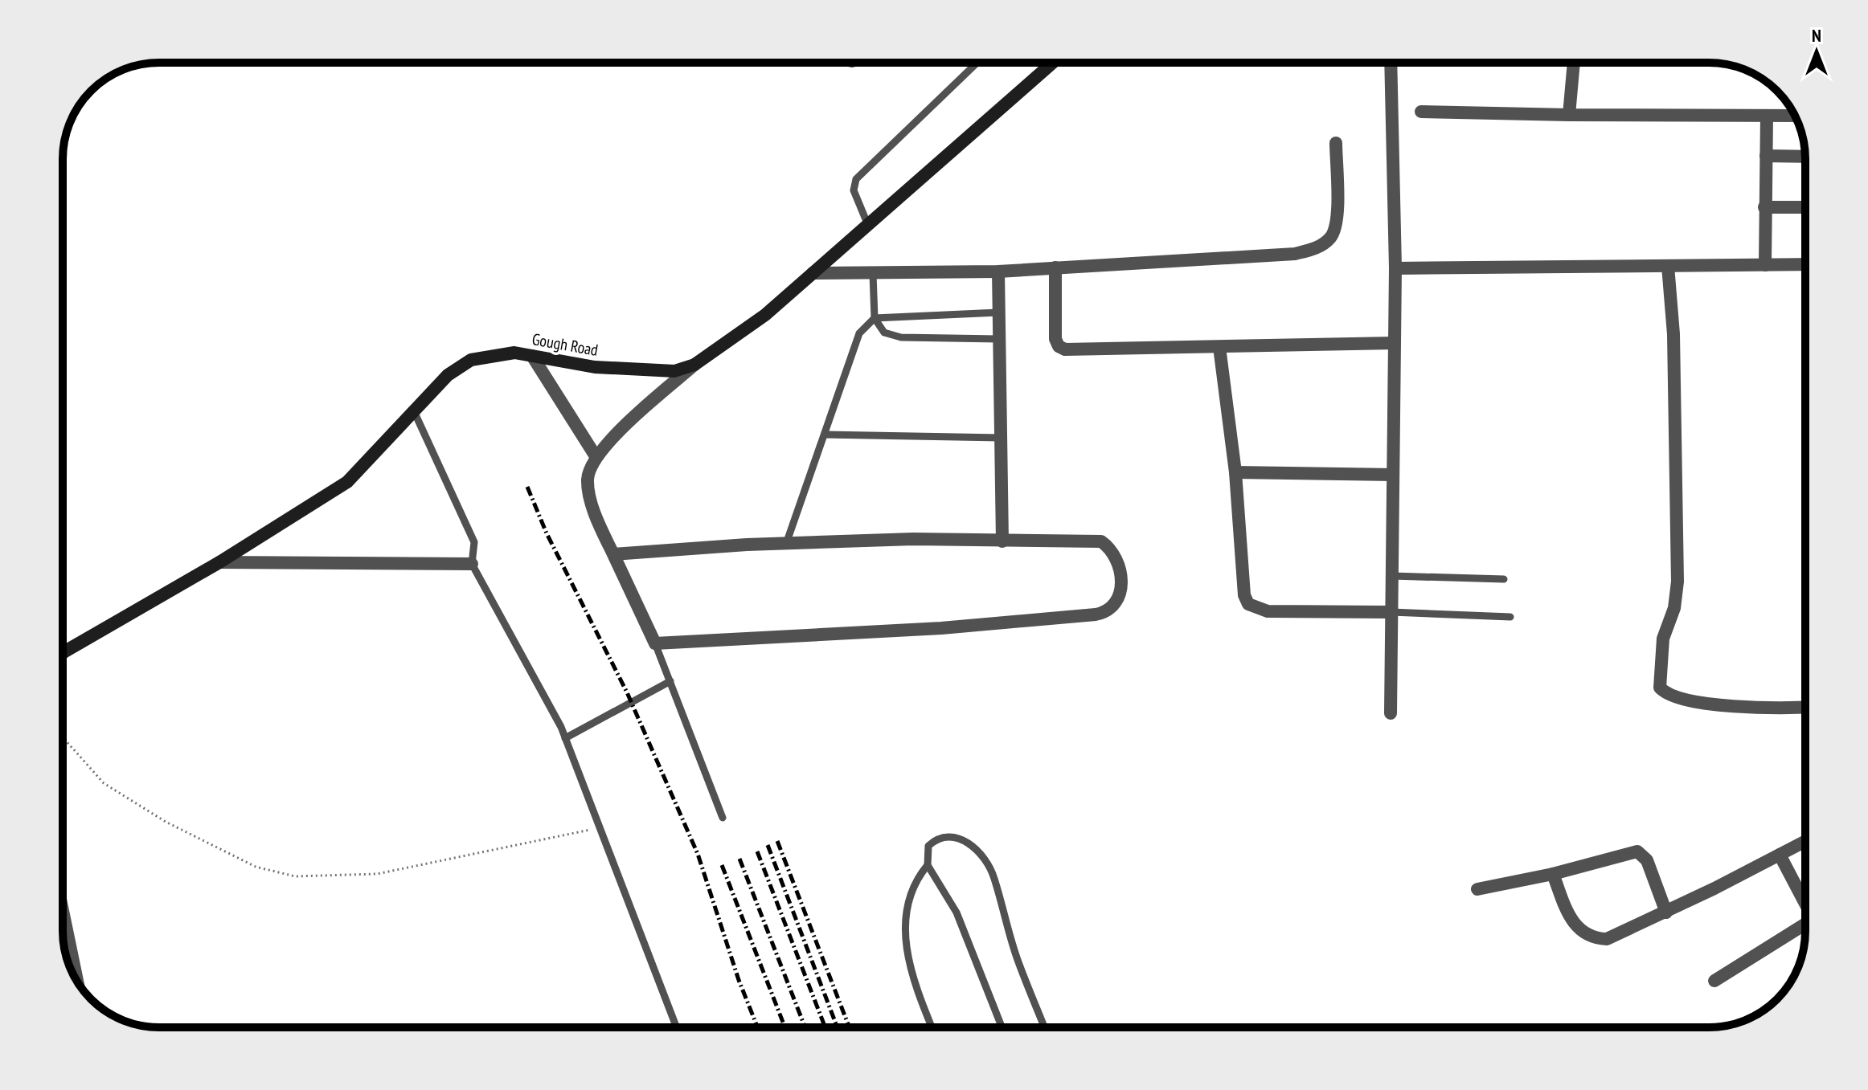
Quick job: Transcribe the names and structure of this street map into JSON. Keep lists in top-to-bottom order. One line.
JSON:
{"streets":{"street":["Gough Road"]},"north":"top"}
